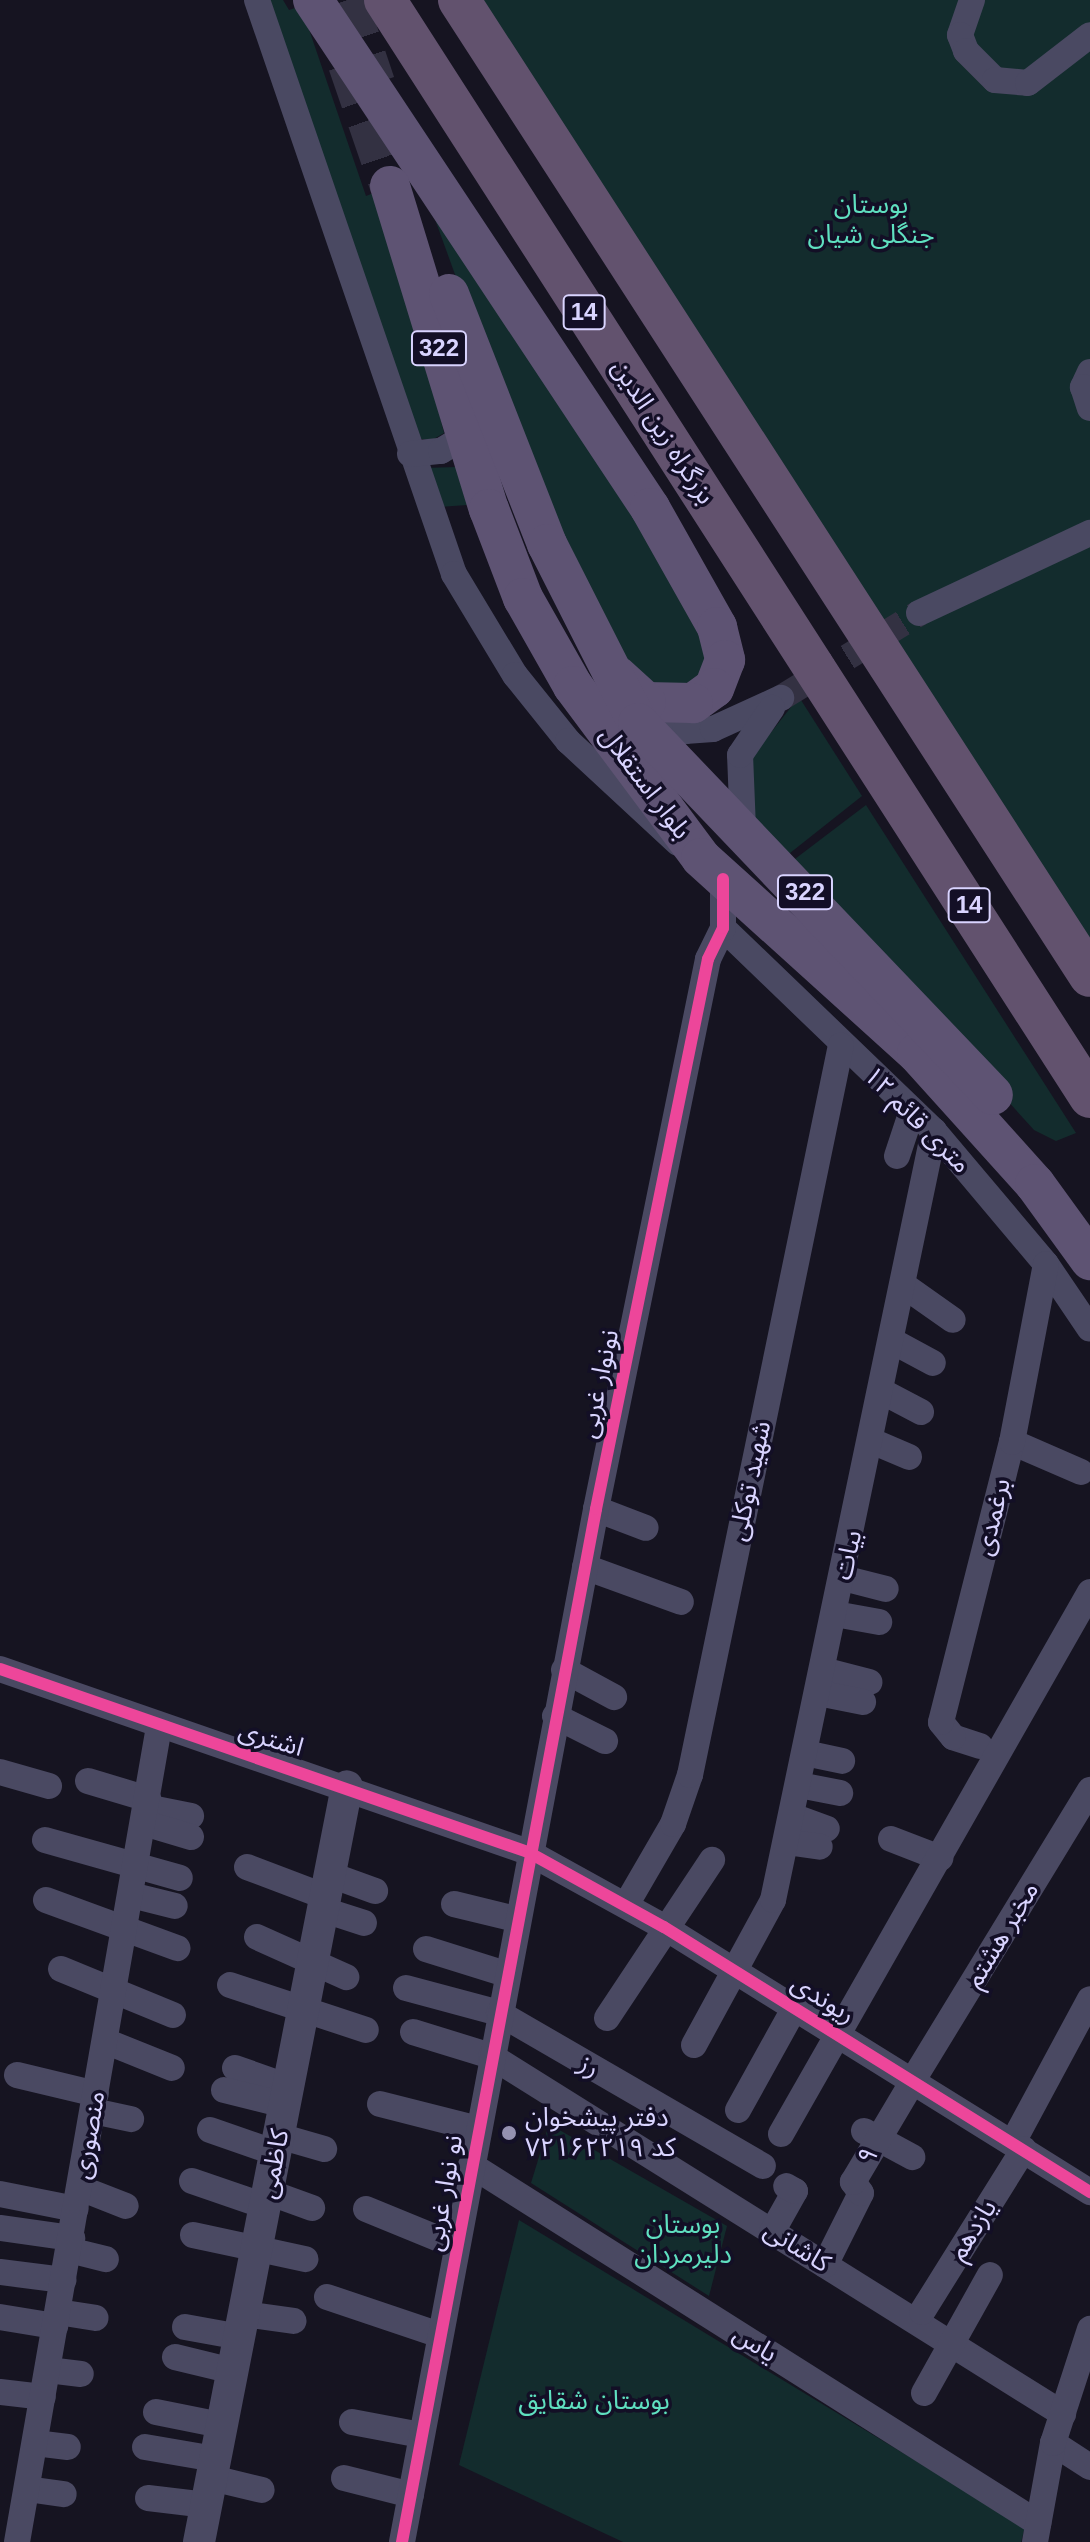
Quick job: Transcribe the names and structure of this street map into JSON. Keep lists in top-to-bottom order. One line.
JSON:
{"streets":{"highway":["14","بزرگراه زین الدین"],"main road":["322","بلوار استقلال"],"street":["۱۲ متری قائم","نونوار غربی","شهید توکلی","برغمدی","بیات","اشتری","مخبر هشتم","ریوندی","رز","منصوری","۹","کاظمی","نو نوار غربی","یازدهم","کاشانی","یاس"]},"crossings":[["۱۲ متری قائم","نونوار غربی"],["۱۲ متری قائم","شهید توکلی"],["۱۲ متری قائم","برغمدی"],["۱۲ متری قائم","بیات"],["نونوار غربی","اشتری"],["نونوار غربی","ریوندی"],["نونوار غربی","نو نوار غربی"],["شهید توکلی","ریوندی"],["بیات","ریوندی"],["اشتری","ریوندی"],["اشتری","منصوری"],["اشتری","کاظمی"],["اشتری","نو نوار غربی"],["مخبر هشتم","ریوندی"],["مخبر هشتم","۹"],["ریوندی","۹"],["ریوندی","نو نوار غربی"],["ریوندی","یازدهم"],["رز","نو نوار غربی"],["۹","کاشانی"],["نو نوار غربی","کاشانی"],["نو نوار غربی","یاس"]],"parks":["بوستان جنگلی شیان","بوستان دلیرمردان","بوستان شقایق"],"places":["دفتر پیشخوان کد ۷۲۱۶۲۲۱۹"]}
